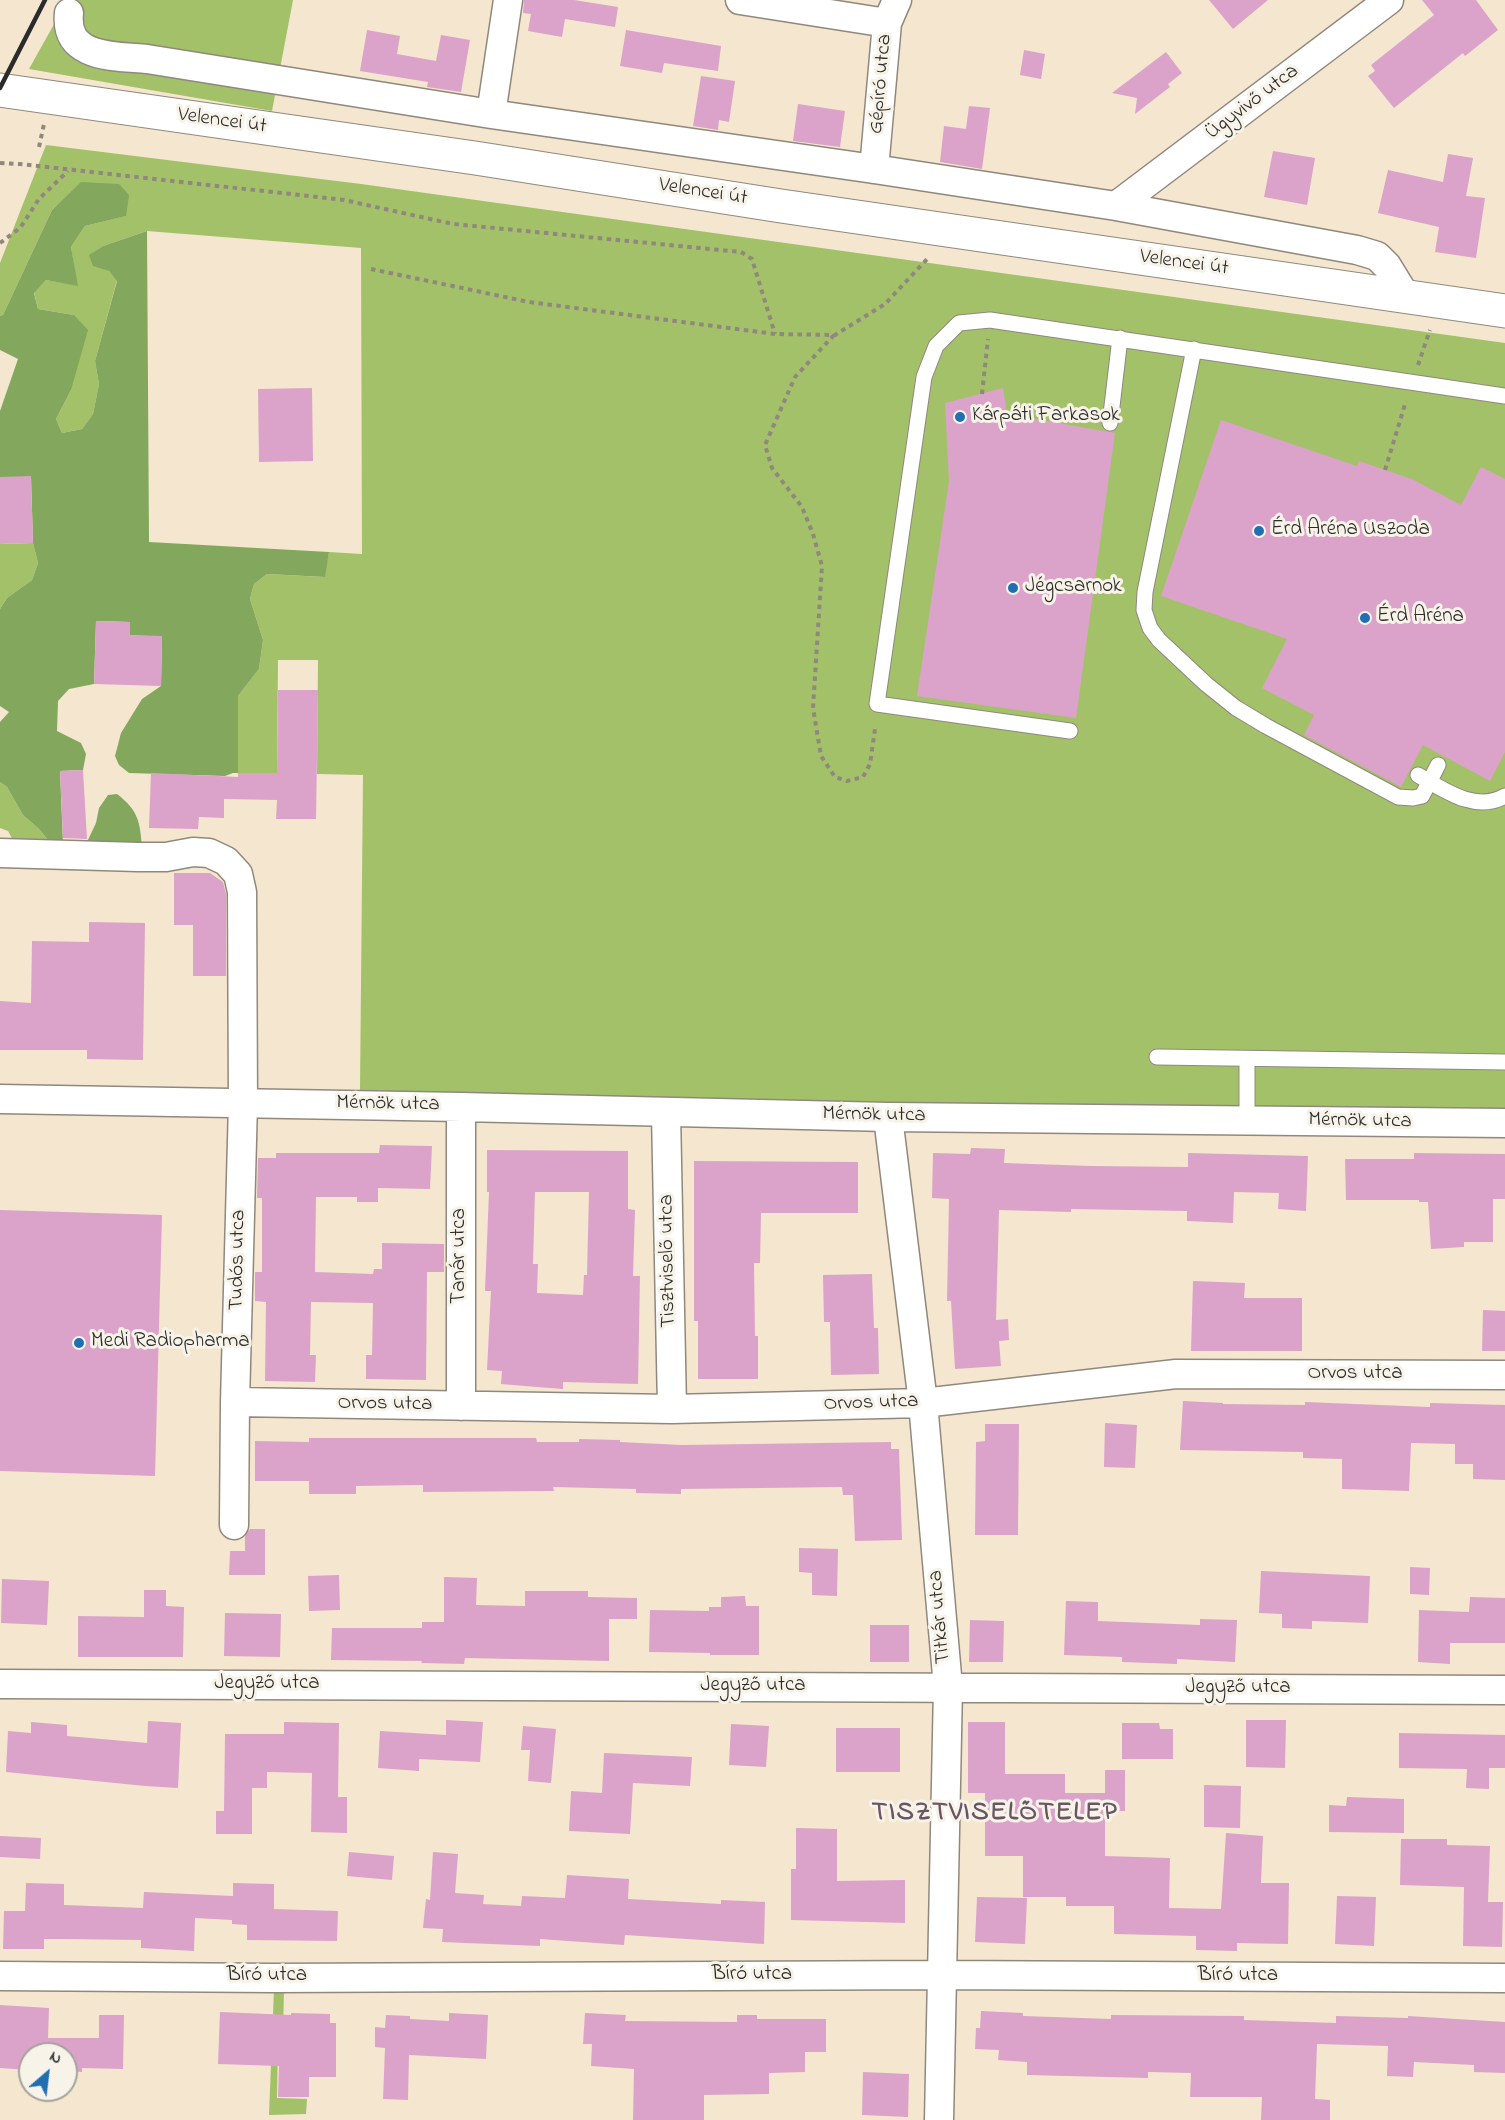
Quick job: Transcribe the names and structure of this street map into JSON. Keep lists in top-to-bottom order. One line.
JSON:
{"streets":{"main road":["Velencei út"],"street":["Gépíró utca","Ügyvivő utca","Mérnök utca","Tanár utca","Tudós utca","Tisztviselő utca","Orvos utca","Titkár utca","Jegyző utca","Bíró utca"]},"crossings":[["Gépíró utca","Velencei út"],["Ügyvivő utca","Velencei út"],["Mérnök utca","Tanár utca"],["Mérnök utca","Tudós utca"],["Mérnök utca","Tisztviselő utca"],["Mérnök utca","Titkár utca"],["Tanár utca","Orvos utca"],["Tudós utca","Orvos utca"],["Tisztviselő utca","Orvos utca"],["Orvos utca","Titkár utca"],["Titkár utca","Jegyző utca"],["Titkár utca","Bíró utca"]],"districts":["TISZTVISELŐTELEP"],"places":["Kárpáti Farkasok","Érd Aréna Uszoda","Jégcsarnok","Érd Aréna","Medi Radiopharma"],"north":"top right"}
